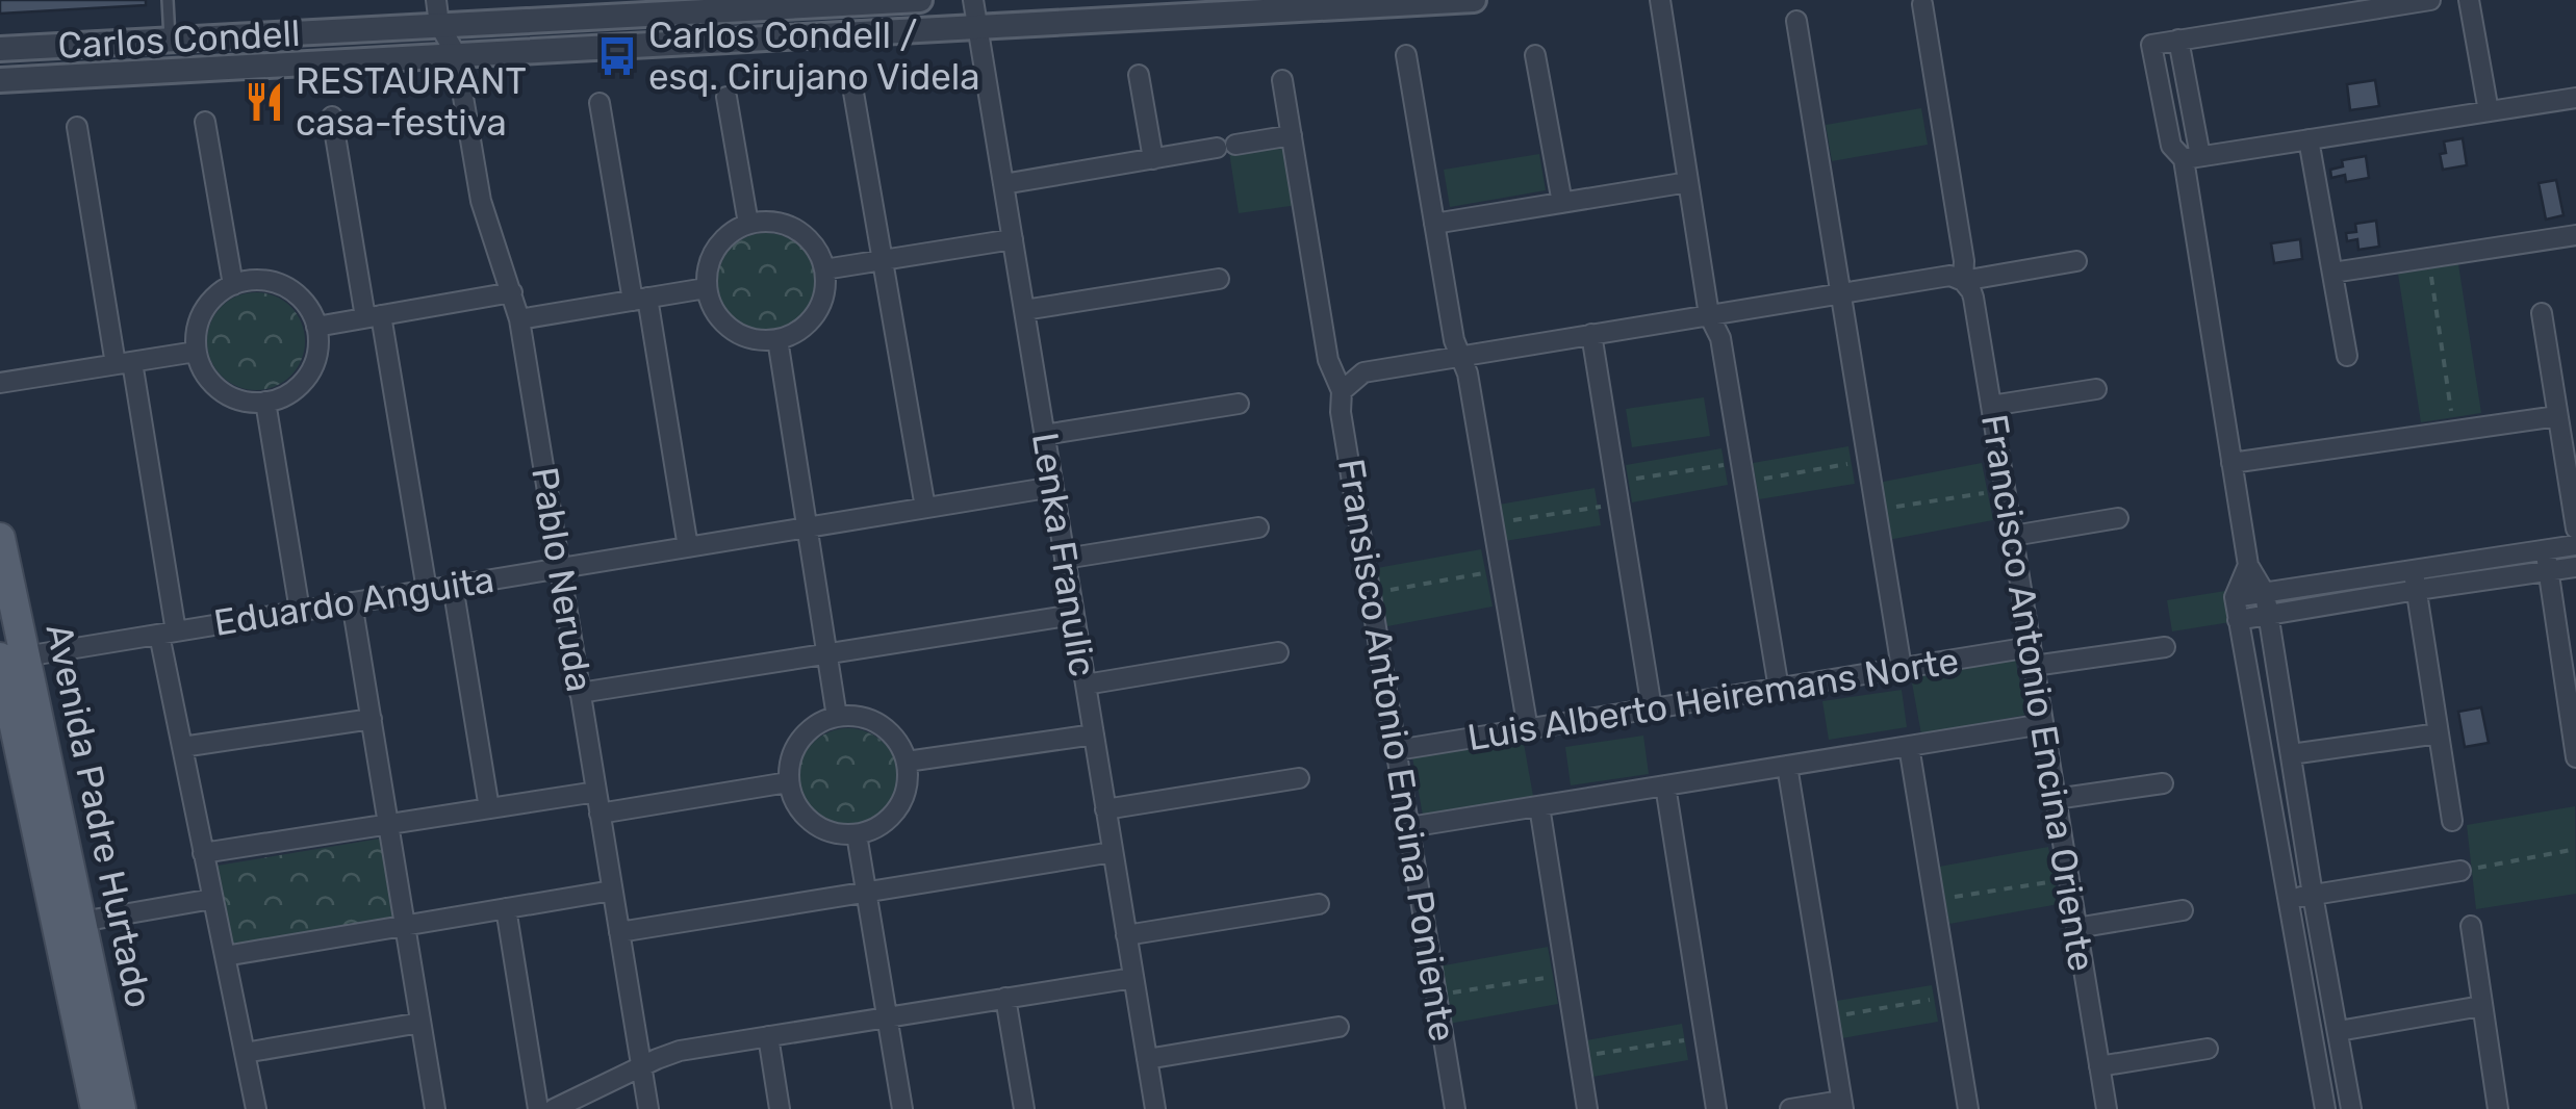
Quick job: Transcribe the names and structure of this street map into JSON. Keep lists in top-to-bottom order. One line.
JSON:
{"streets":{"main road":["Avenida Padre Hurtado"],"street":["Carlos Condell","Lenka Franulic","Pablo Neruda","Eduardo Anguita","Francisco Antonio Encina Oriente","Luis Alberto Heiremans Norte","Fransisco Antonio Encina Poniente"]},"crossings":[["Carlos Condell","Lenka Franulic"],["Carlos Condell","Pablo Neruda"],["Lenka Franulic","Eduardo Anguita"],["Pablo Neruda","Eduardo Anguita"],["Eduardo Anguita","Avenida Padre Hurtado"],["Francisco Antonio Encina Oriente","Luis Alberto Heiremans Norte"],["Luis Alberto Heiremans Norte","Fransisco Antonio Encina Poniente"]],"places":{"bus stop":["Carlos Condell / esq. Cirujano Videla"],"restaurant":["RESTAURANT casa-festiva"]}}
